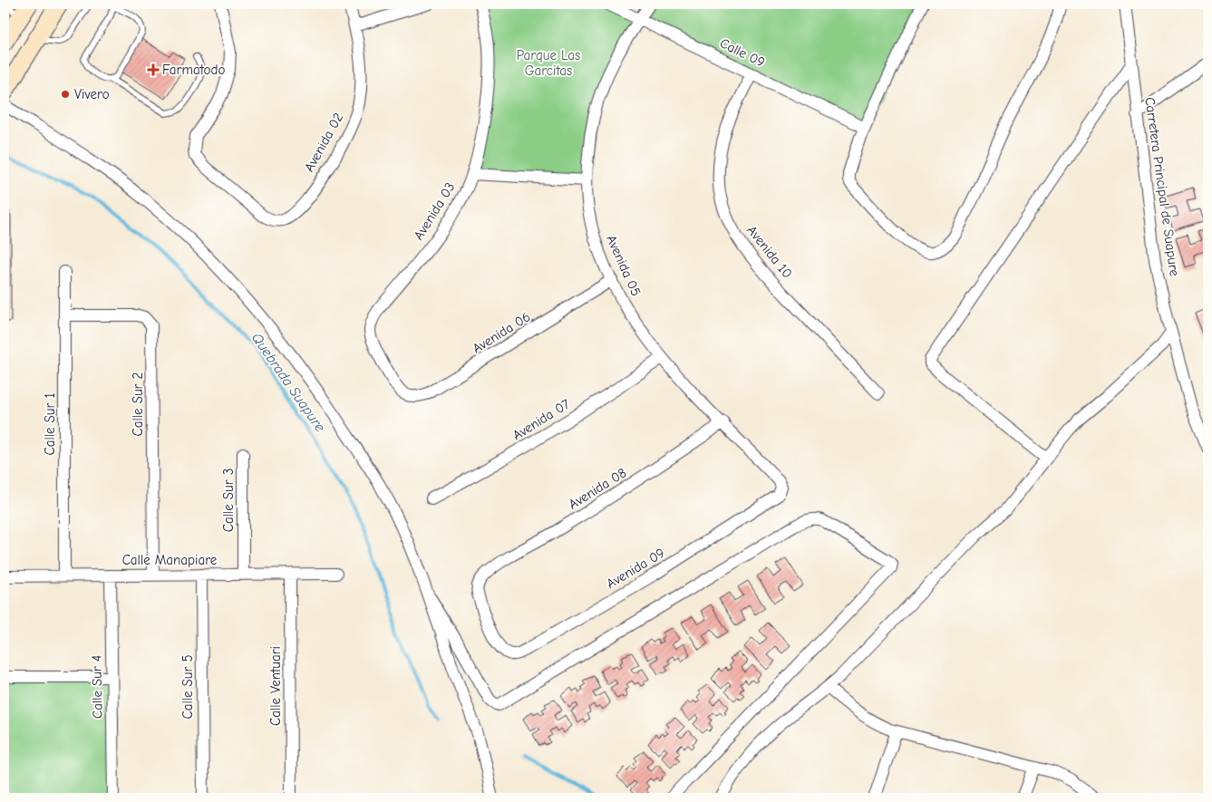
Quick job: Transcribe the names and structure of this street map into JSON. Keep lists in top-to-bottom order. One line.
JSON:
{"streets":{"street":["Calle 09","Avenida 02","Carretera Principal de Suapure","Avenida 03","Avenida 10","Avenida 05","Avenida 06","Calle Sur 2","Avenida 07","Calle Sur 1","Avenida 08","Calle Sur 3","Calle Manapiare","Avenida 09","Calle Ventuari","Calle Sur 4","Calle Sur 5"]},"crossings":[["Calle 09","Avenida 10"],["Calle 09","Avenida 05"],["Avenida 03","Avenida 06"],["Avenida 05","Avenida 06"],["Avenida 05","Avenida 07"],["Avenida 05","Avenida 08"],["Avenida 05","Avenida 09"],["Calle Sur 2","Calle Sur 1"],["Calle Sur 2","Calle Manapiare"],["Calle Sur 1","Calle Manapiare"],["Avenida 08","Avenida 09"],["Calle Sur 3","Calle Manapiare"],["Calle Manapiare","Calle Ventuari"],["Calle Manapiare","Calle Sur 4"],["Calle Manapiare","Calle Sur 5"]],"water":["Quebrada Suapure"],"parks":["Parque Las Garcitas"],"places":{"health":["Farmatodo"],"other":["Vivero"]}}
